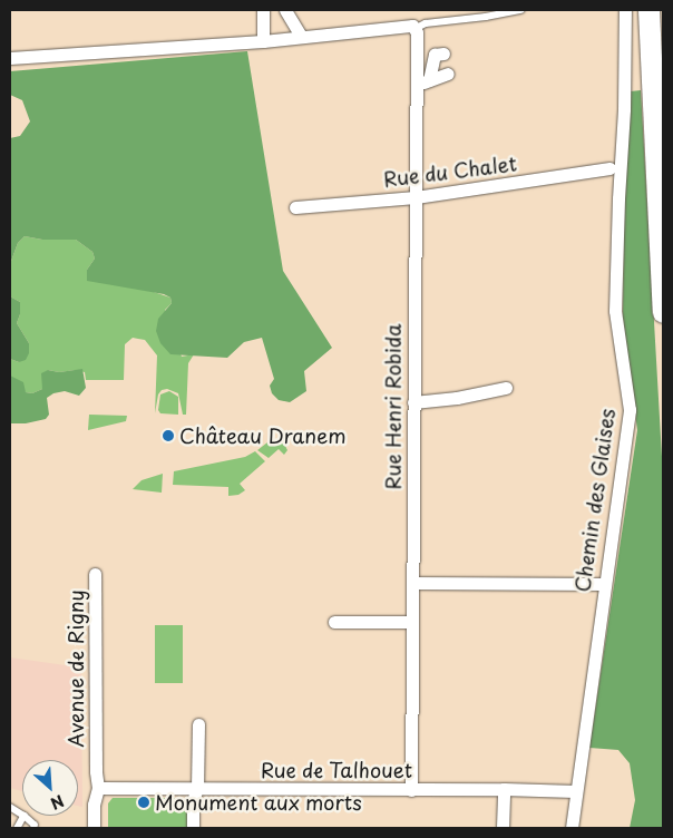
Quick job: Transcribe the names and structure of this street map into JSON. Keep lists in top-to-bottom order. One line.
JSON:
{"streets":{"street":["Rue du Chalet","Rue Henri Robida","Chemin des Glaises","Avenue de Rigny","Rue de Talhouet"]},"crossings":[["Rue du Chalet","Rue Henri Robida"],["Rue Henri Robida","Rue de Talhouet"],["Chemin des Glaises","Rue de Talhouet"],["Avenue de Rigny","Rue de Talhouet"]],"places":["Château Dranem","Monument aux morts"],"north":"bottom right"}
